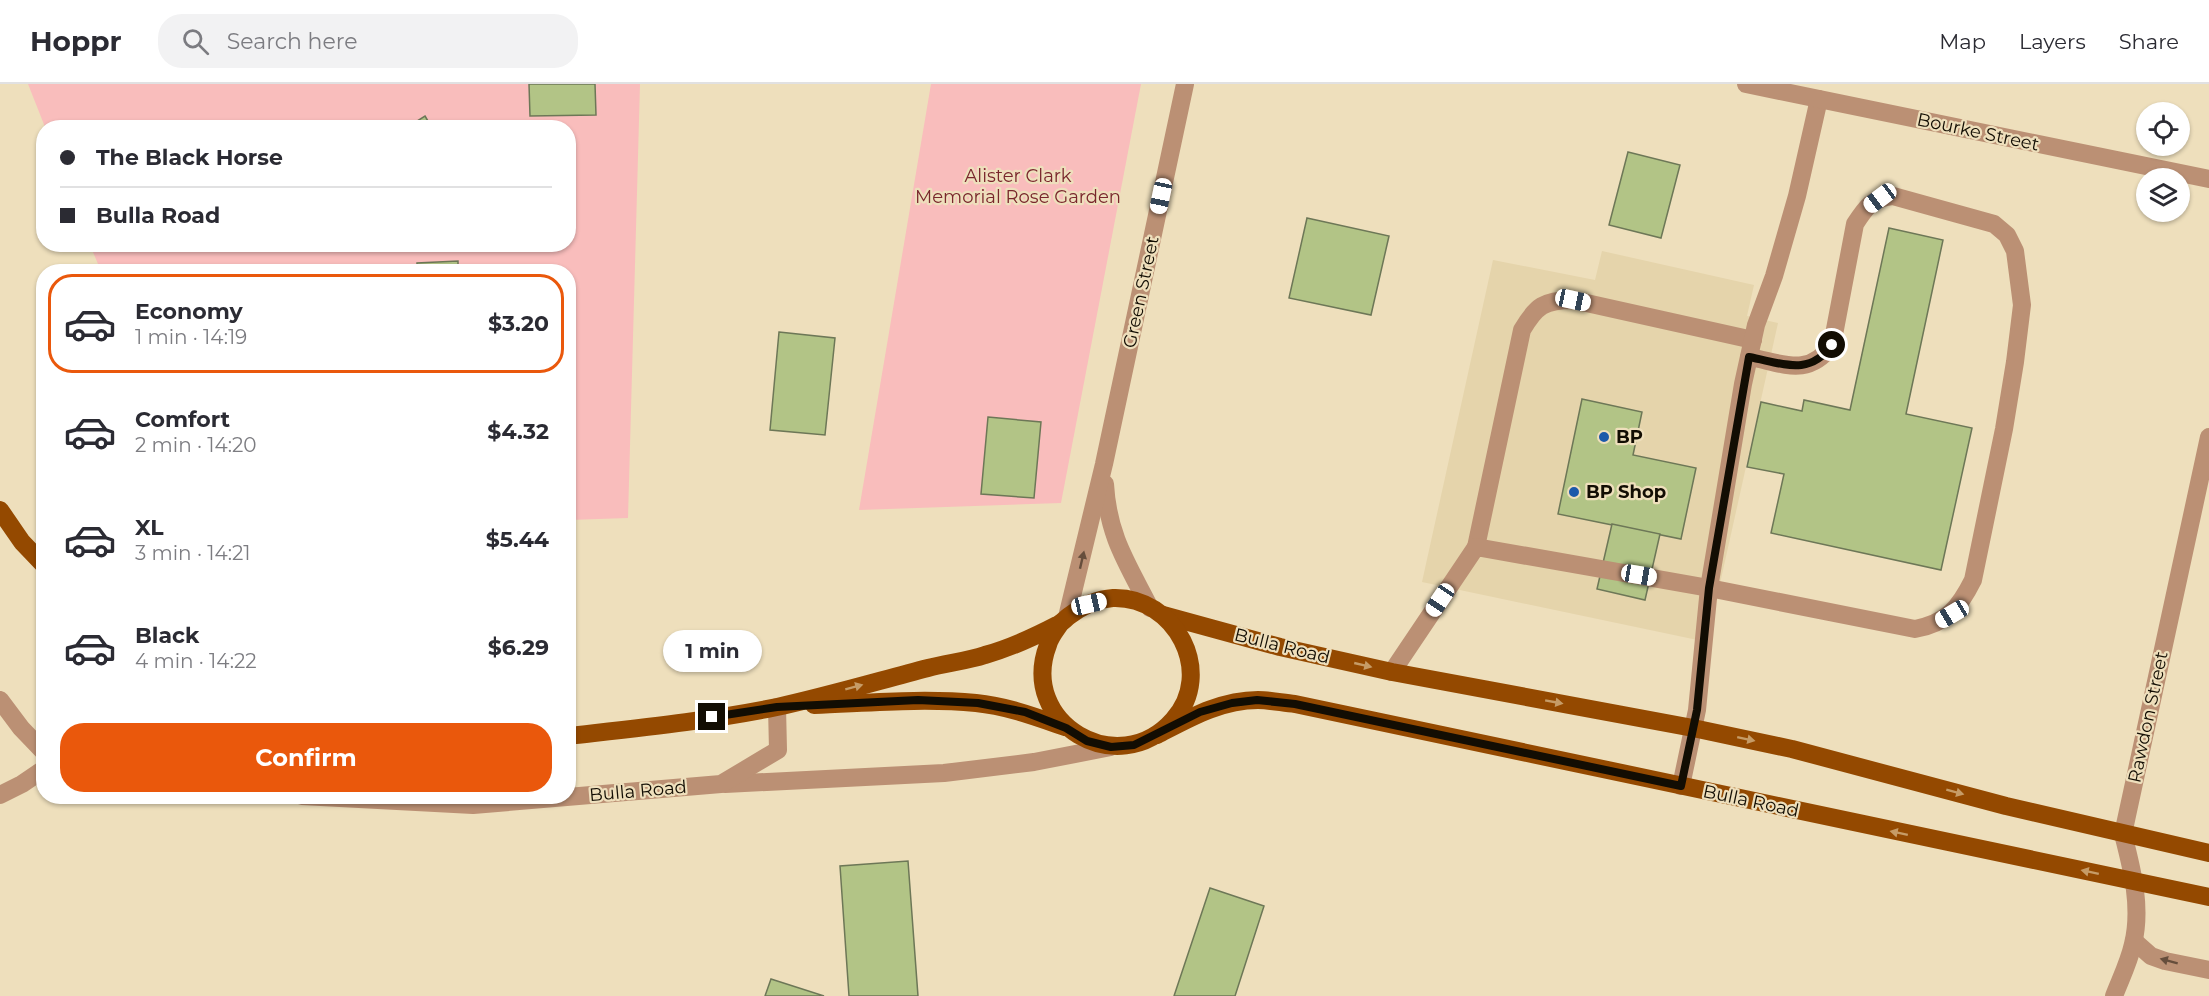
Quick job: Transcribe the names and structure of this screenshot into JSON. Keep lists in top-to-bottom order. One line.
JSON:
{"streets":{"main road":["Bulla Road"],"street":["Bourke Street","Green Street","Rawdon Street"]},"crossings":[["Green Street","Bulla Road"],["Bulla Road","Rawdon Street"]],"parks":["Alister Clark Memorial Rose Garden"],"places":["BP","BP Shop"],"page":{"header":"Hoppr","search":"Search here","nav":["Map","Layers","Share"],"banner":["The Black Horse","Bulla Road"],"list":[{"name":"Economy","note":"1 min · 14:19","value":"$3.20"},{"name":"Comfort","note":"2 min · 14:20","value":"$4.32"},{"name":"XL","note":"3 min · 14:21","value":"$5.44"},{"name":"Black","note":"4 min · 14:22","value":"$6.29"}],"bubble":"1 min","buttons":"Confirm"}}
